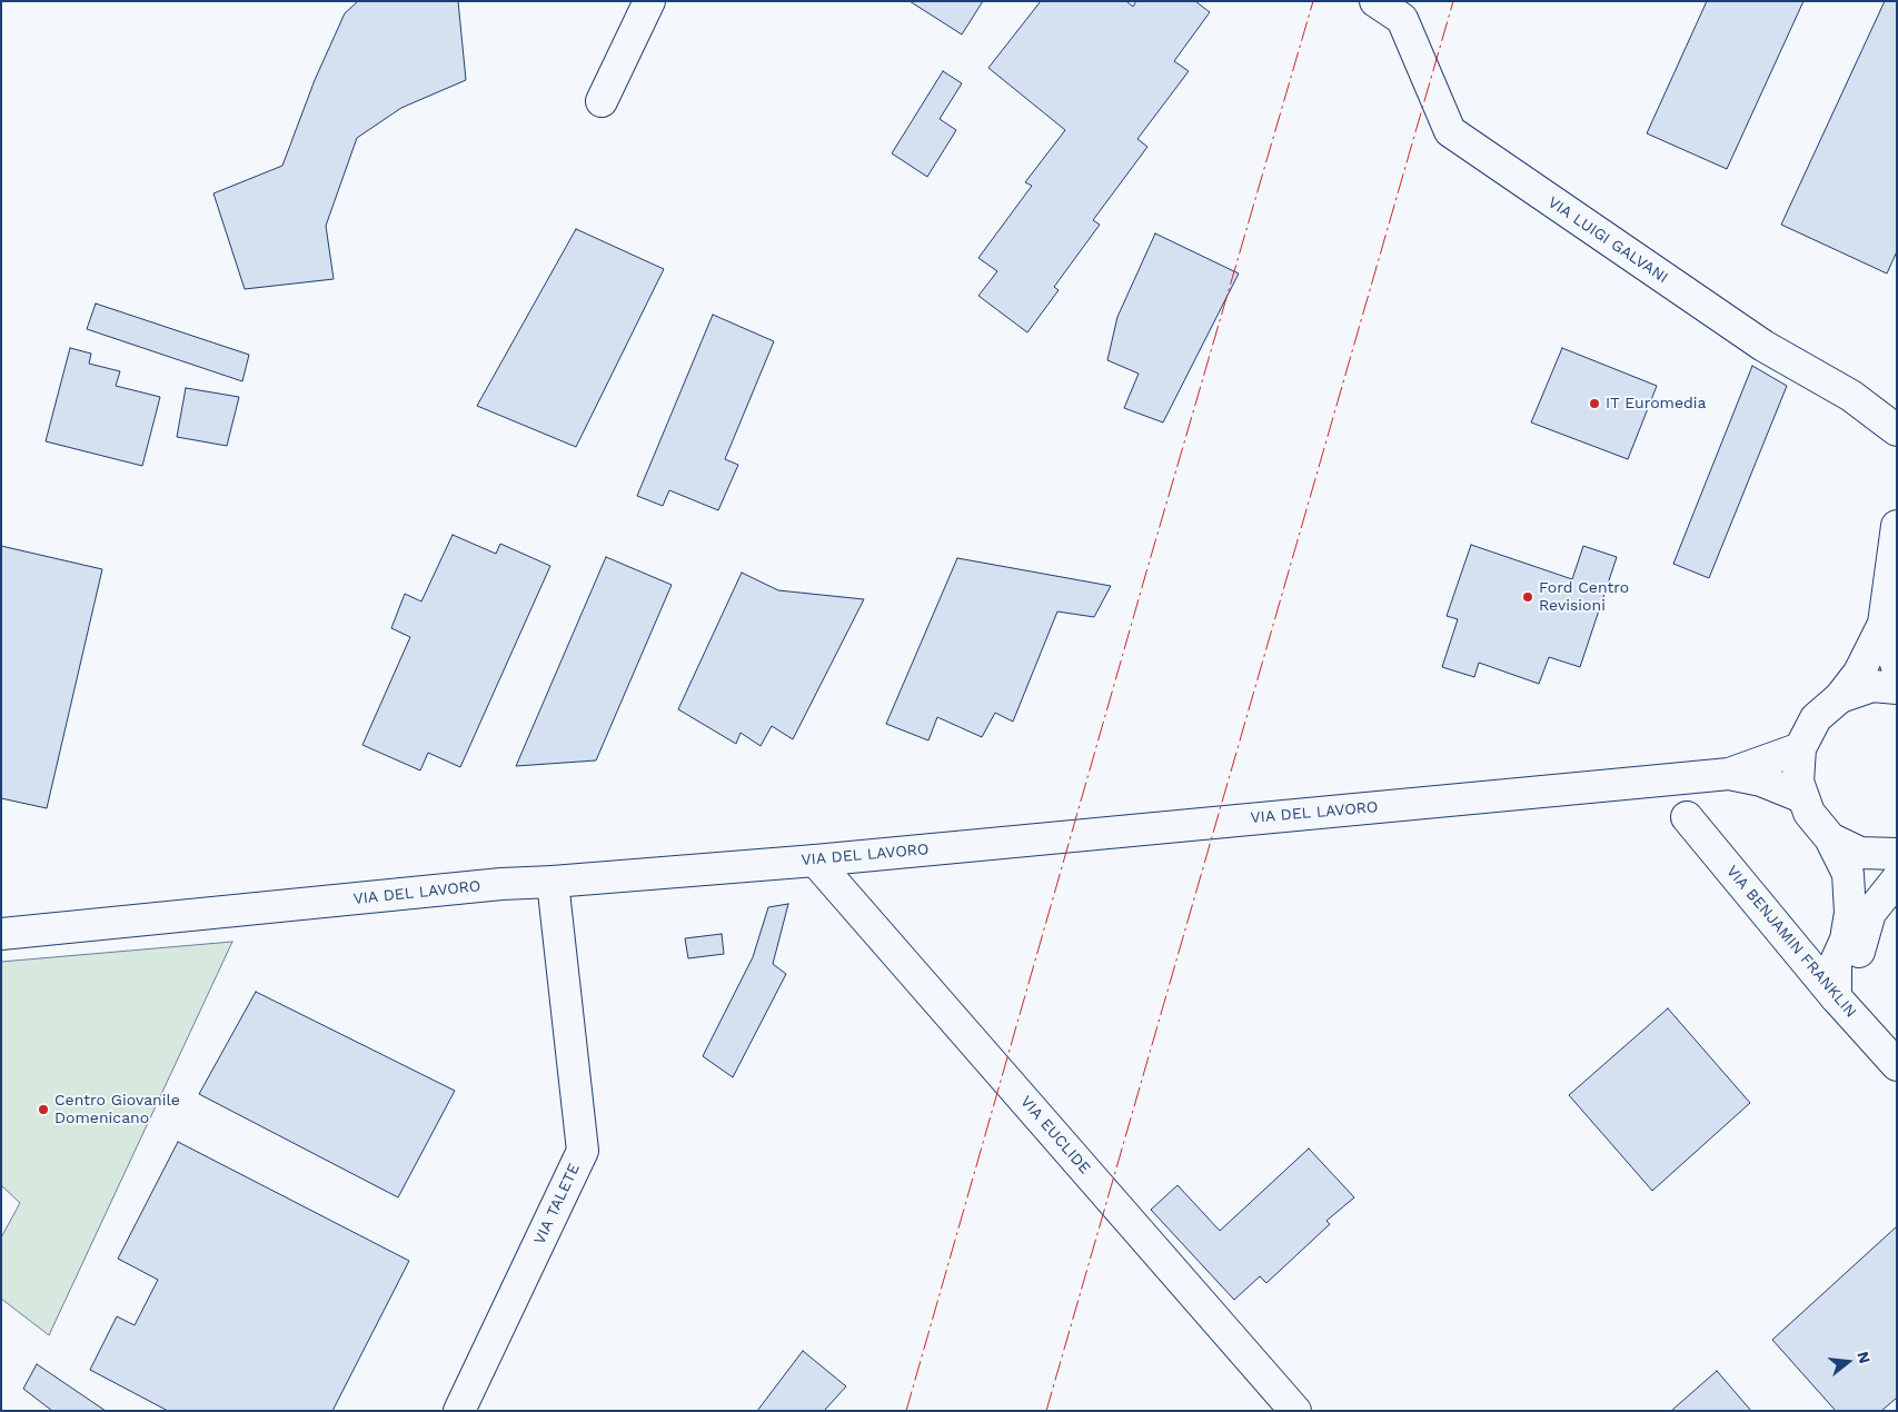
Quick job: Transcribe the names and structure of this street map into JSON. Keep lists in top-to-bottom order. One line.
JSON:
{"streets":{"street":["VIA LUIGI GALVANI","VIA DEL LAVORO","VIA BENJAMIN FRANKLIN","VIA EUCLIDE","VIA TALETE"]},"crossings":[["VIA DEL LAVORO","VIA EUCLIDE"],["VIA DEL LAVORO","VIA TALETE"]],"places":["IT Euromedia","Ford Centro Revisioni","Centro Giovanile Domenicano"],"north":"right"}
